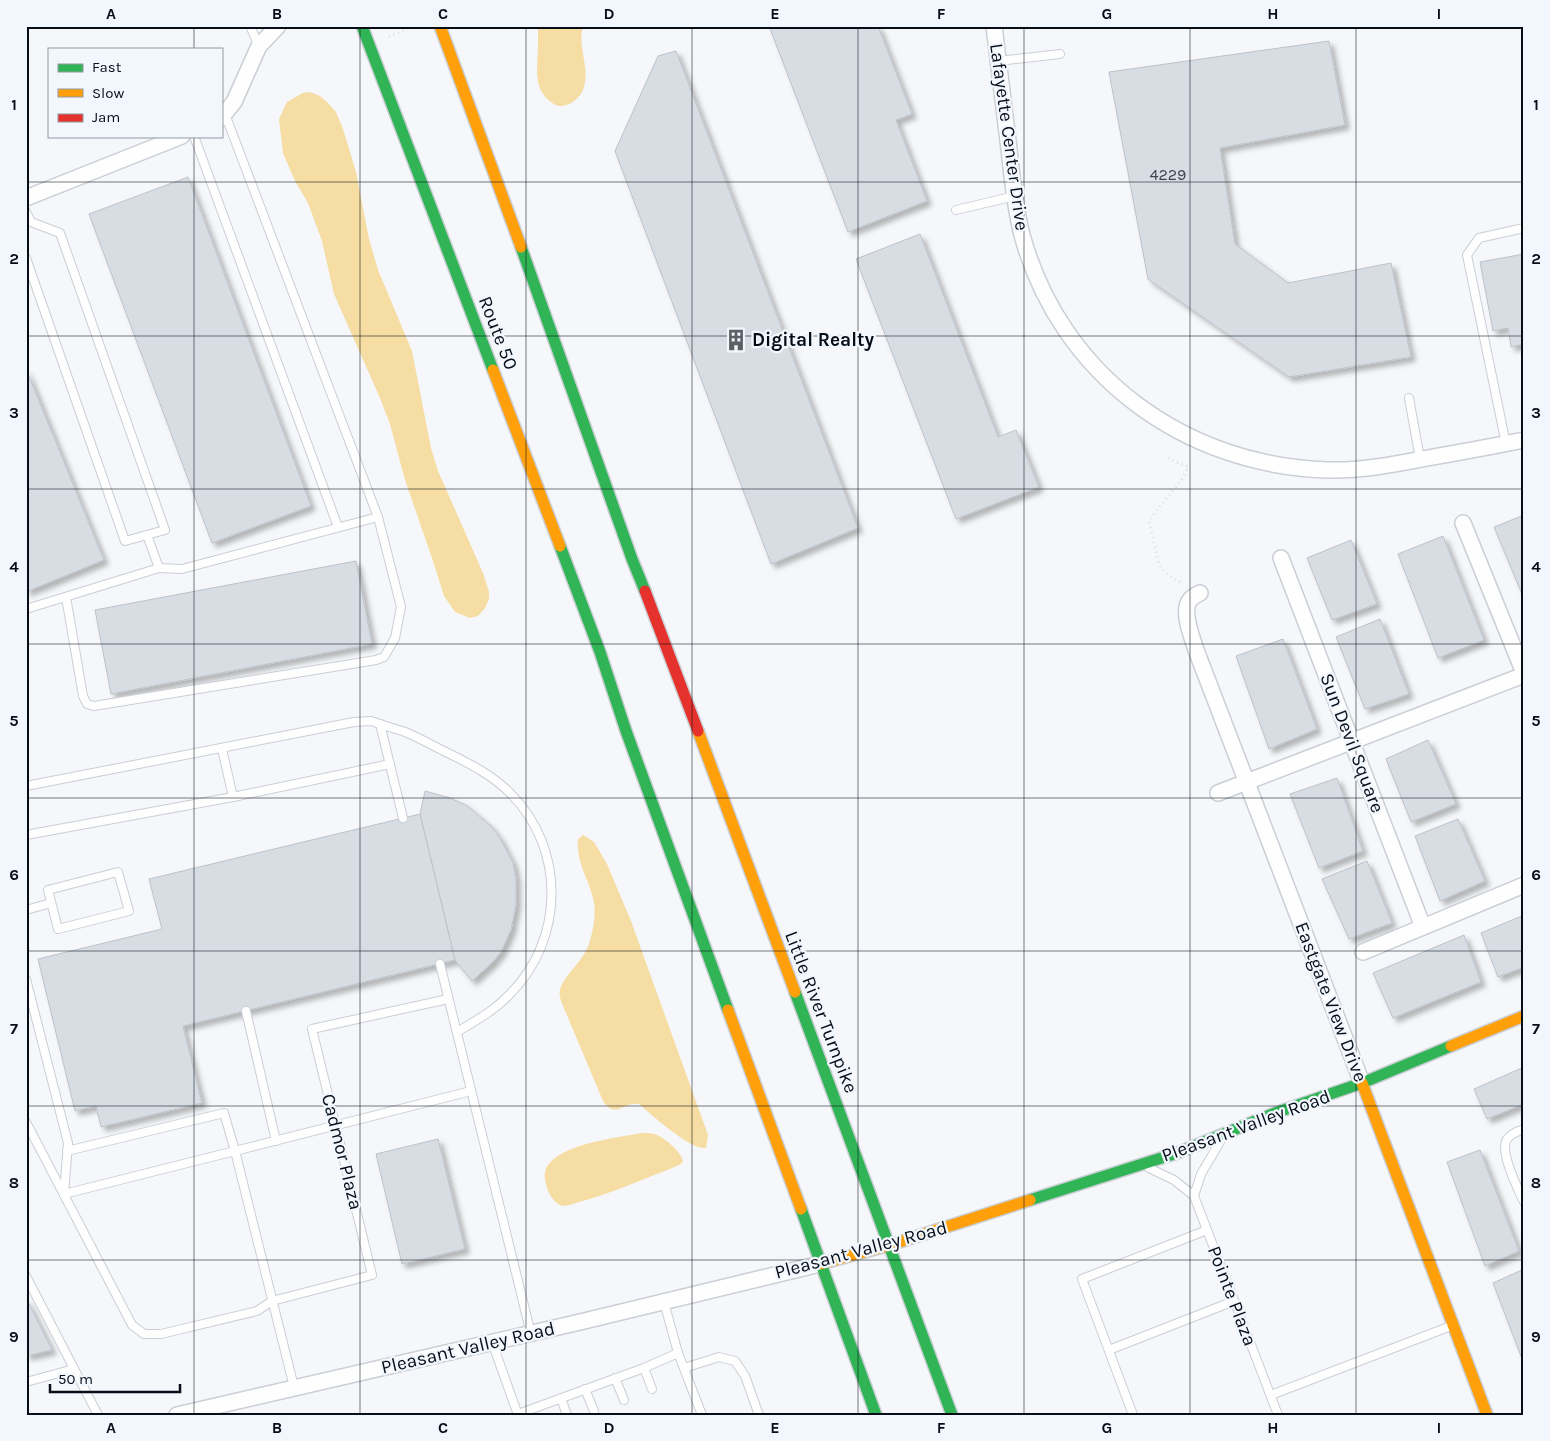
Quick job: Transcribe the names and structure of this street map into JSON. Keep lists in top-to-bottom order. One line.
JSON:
{"streets":{"main road":["Route 50","Eastgate View Drive","Little River Turnpike","Pleasant Valley Road"],"street":["Lafayette Center Drive","Sun Devil Square"],"lane":["Cadmor Plaza","Pointe Plaza"]},"crossings":[["Route 50","Pleasant Valley Road"],["Eastgate View Drive","Pleasant Valley Road"],["Little River Turnpike","Pleasant Valley Road"]],"places":{"building":["Digital Realty"]},"house_numbers":["4229"],"legend":["Fast","Slow","Jam"],"scale_bar":"50 m","grid":{"columns":["A","B","C","D","E","F","G","H","I"],"rows":["1","2","3","4","5","6","7","8","9"]}}
